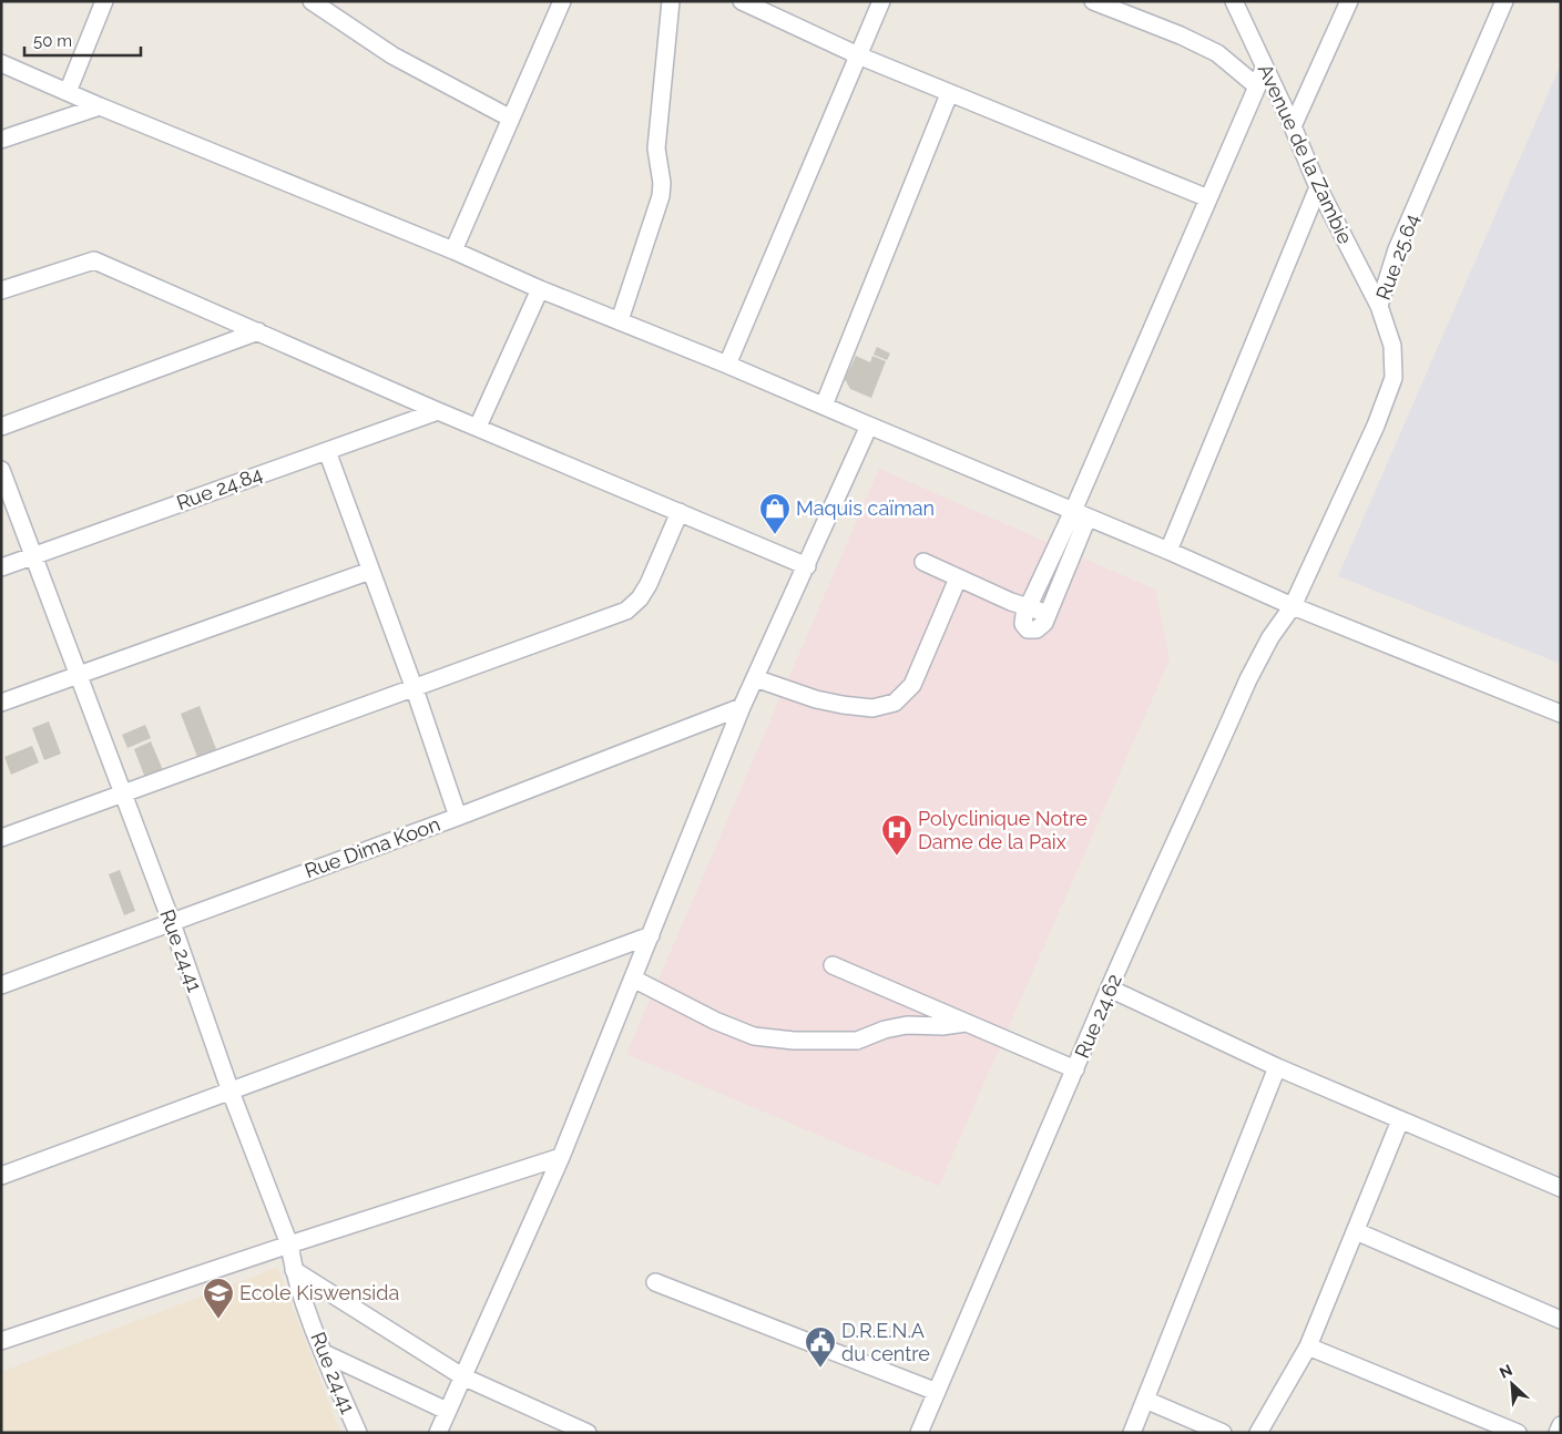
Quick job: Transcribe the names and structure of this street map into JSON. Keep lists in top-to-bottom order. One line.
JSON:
{"streets":{"street":["Avenue de la Zambie","Rue 25.64","Rue 24.84","Rue Dima Koon","Rue 24.41","Rue 24.62"]},"crossings":[["Avenue de la Zambie","Rue 25.64"],["Rue 25.64","Rue 24.62"],["Rue 24.84","Rue 24.41"],["Rue Dima Koon","Rue 24.41"]],"places":{"shop":["Maquis caïman"],"hospital":["Polyclinique Notre Dame de la Paix"],"school or university":["Ecole Kiswensida"],"public building":["D.R.E.N.A du centre"]},"scale_bar":"50 m","north":"top left"}
